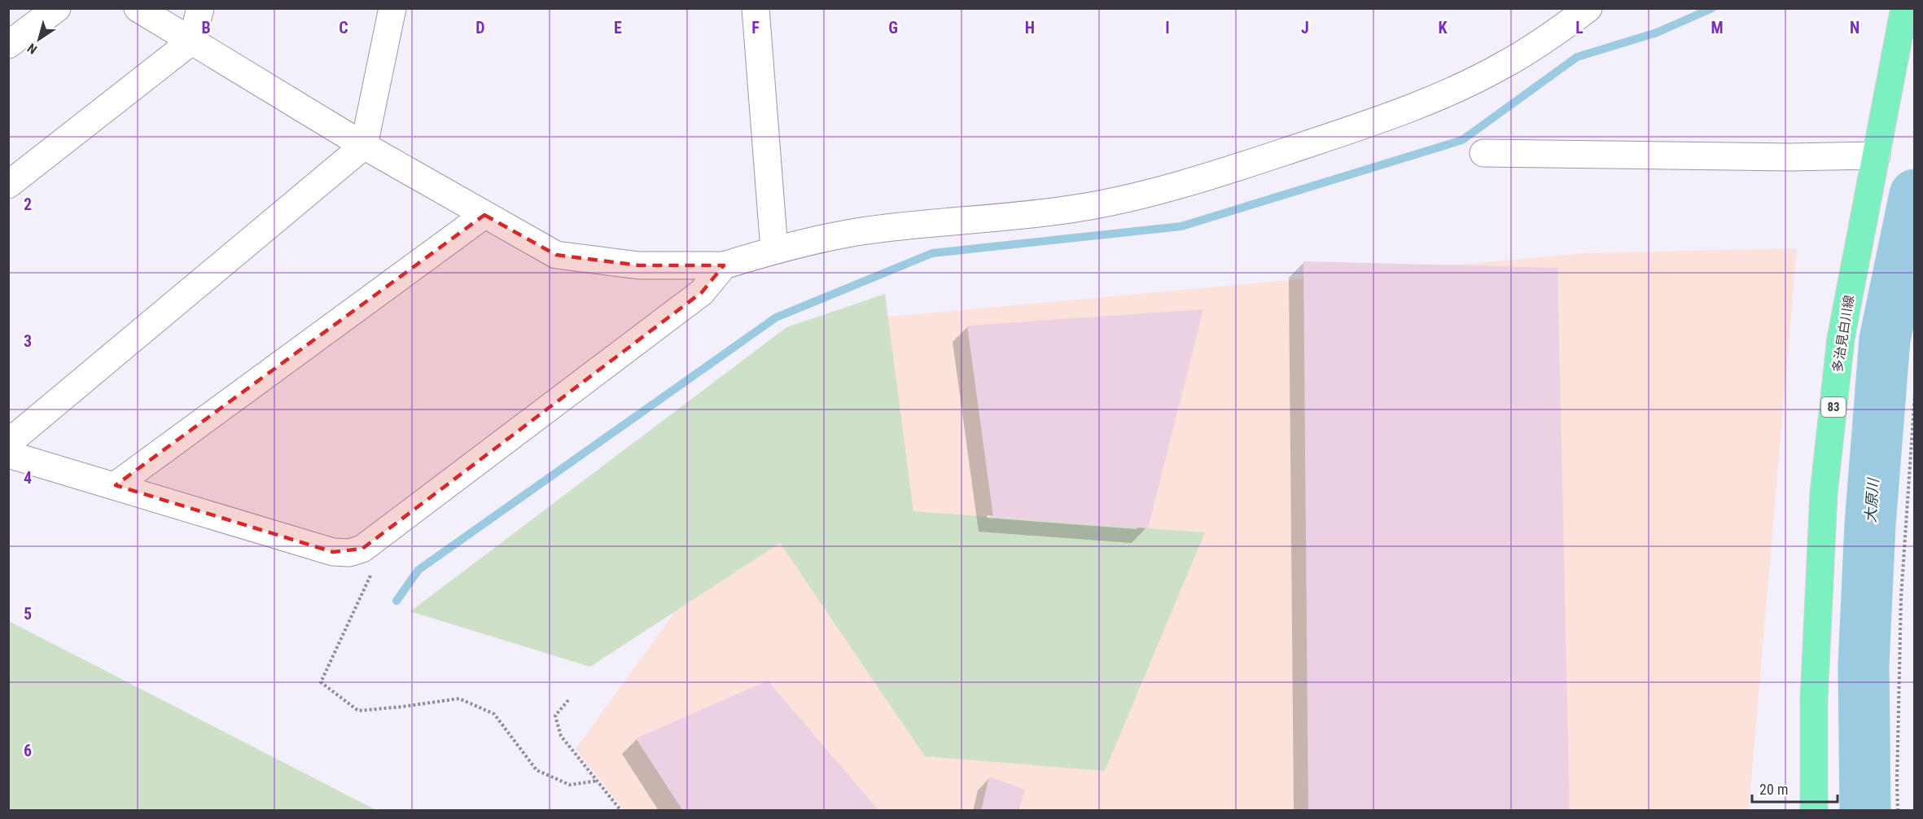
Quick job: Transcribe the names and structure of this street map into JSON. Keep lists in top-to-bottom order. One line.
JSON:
{"streets":{"main road":["多治見白川線","83"]},"water":["大原川"],"scale_bar":"20 m","north":"bottom left","grid":{"columns":["B","C","D","E","F","G","H","I","J","K","L","M","N"],"rows":["2","3","4","5","6"]}}
